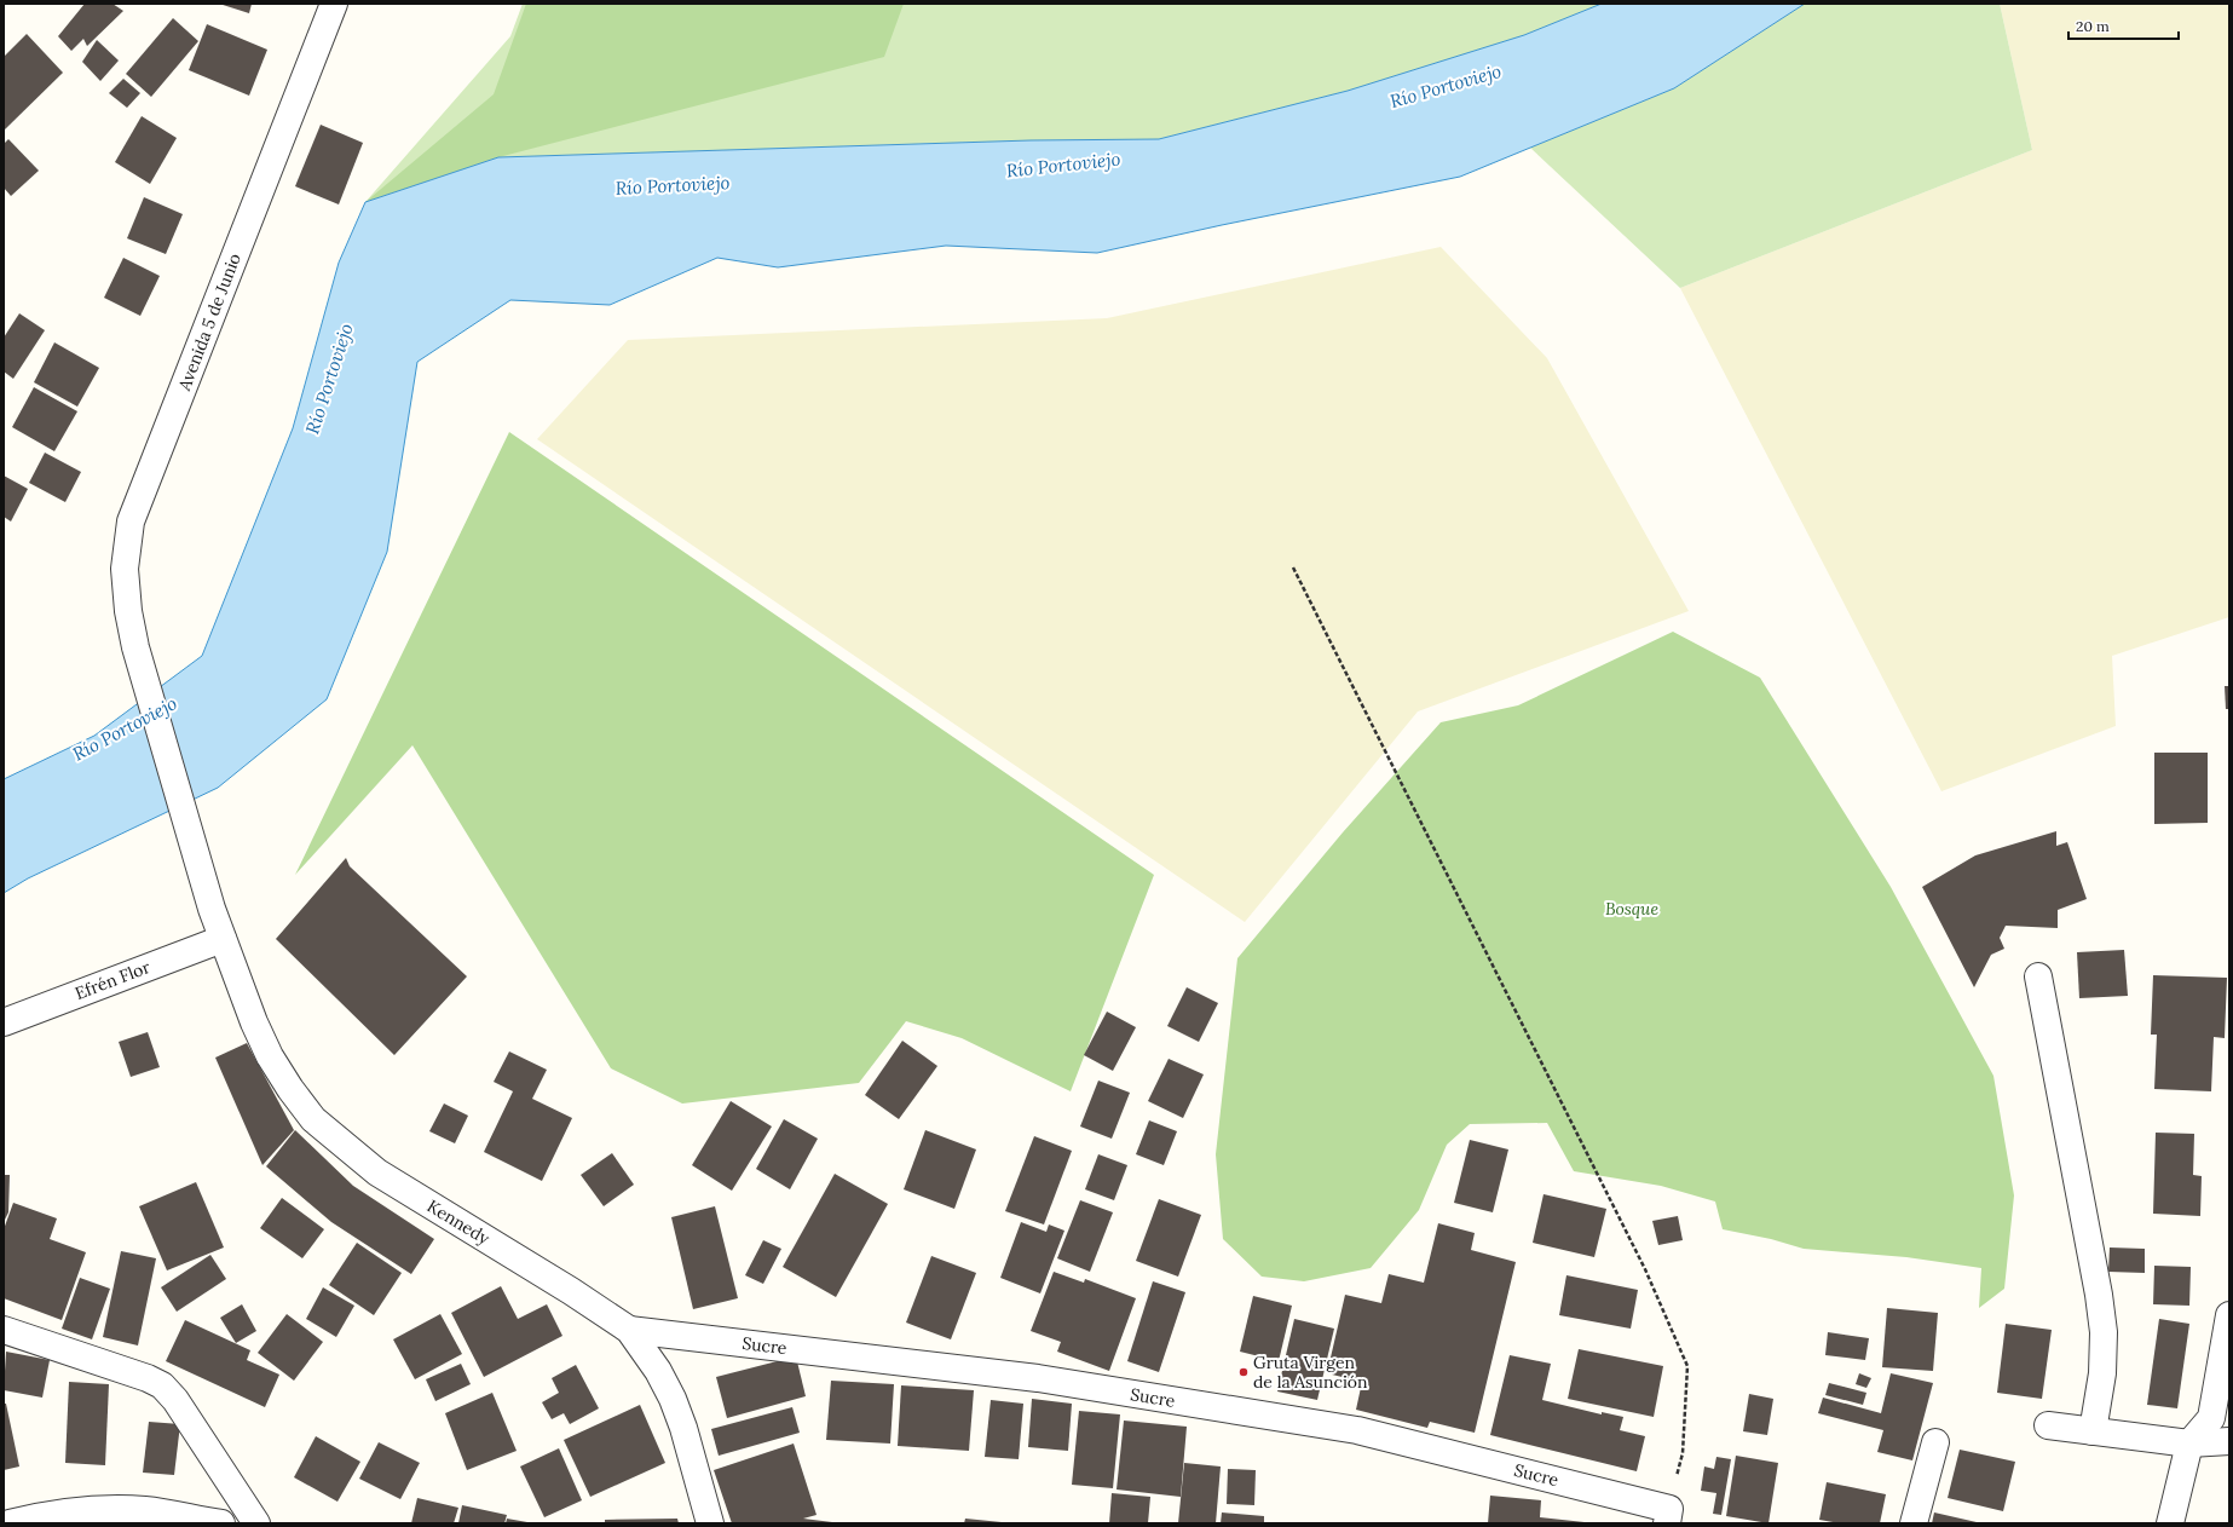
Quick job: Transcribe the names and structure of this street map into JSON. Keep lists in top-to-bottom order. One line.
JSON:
{"streets":{"street":["Avenida 5 de Junio","Efrén Flor","Kennedy","Sucre"]},"crossings":[["Avenida 5 de Junio","Kennedy"],["Efrén Flor","Kennedy"],["Kennedy","Sucre"]],"water":["Río Portoviejo"],"parks":["Bosque"],"places":["Gruta Virgen de la Asunción"],"scale_bar":"20 m"}
